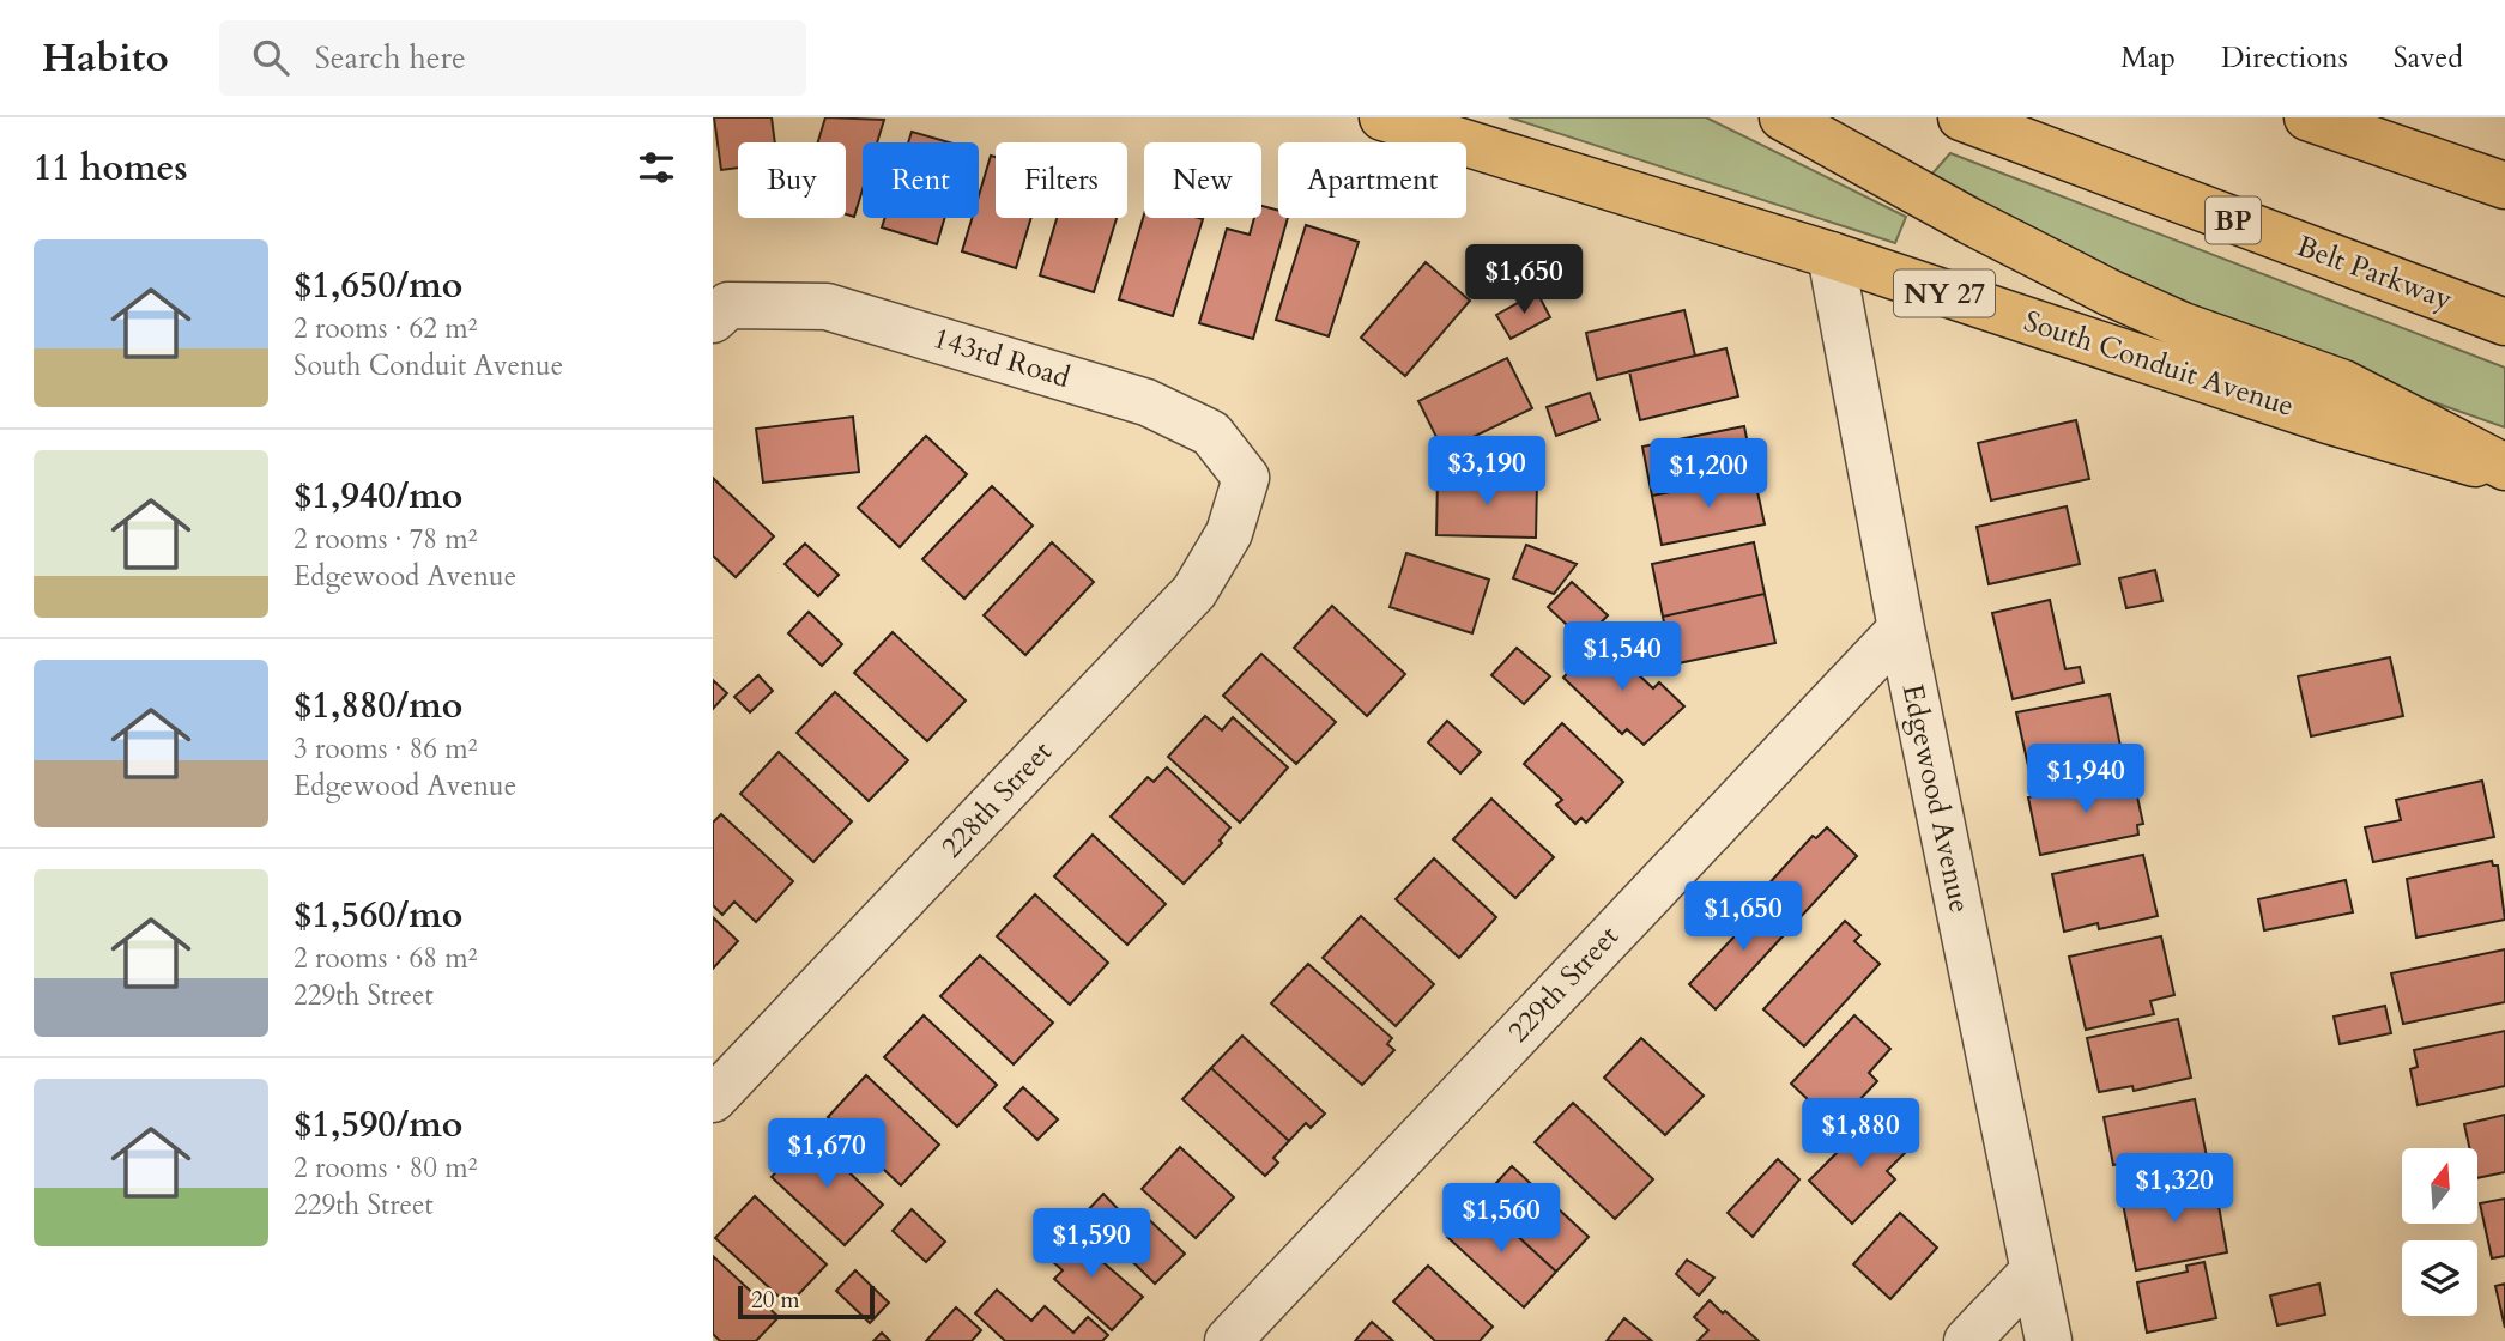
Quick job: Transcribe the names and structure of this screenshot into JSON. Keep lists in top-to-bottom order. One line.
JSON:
{"streets":{"main road":["BP","Belt Parkway","NY 27","South Conduit Avenue"],"street":["143rd Road","Edgewood Avenue","228th Street","229th Street"]},"crossings":[["143rd Road","228th Street"],["South Conduit Avenue","Edgewood Avenue"],["Edgewood Avenue","229th Street"]],"scale_bar":"20 m","north":"top","page":{"header":"Habito","search":"Search here","nav":["Map","Directions","Saved"],"heading":"11 homes","chip":["Buy","Rent","Filters","New","Apartment"],"list":[{"name":"$1,650/mo","note":"2 rooms · 62 m² · South Conduit Avenue"},{"name":"$1,940/mo","note":"2 rooms · 78 m² · Edgewood Avenue"},{"name":"$1,880/mo","note":"3 rooms · 86 m² · Edgewood Avenue"},{"name":"$1,560/mo","note":"2 rooms · 68 m² · 229th Street"},{"name":"$1,590/mo","note":"2 rooms · 80 m² · 229th Street"}],"price":["$1,650","$3,190","$1,200","$1,540","$1,940","$1,650","$1,880","$1,670","$1,320","$1,560","$1,590"],"scale":"20 m"}}
